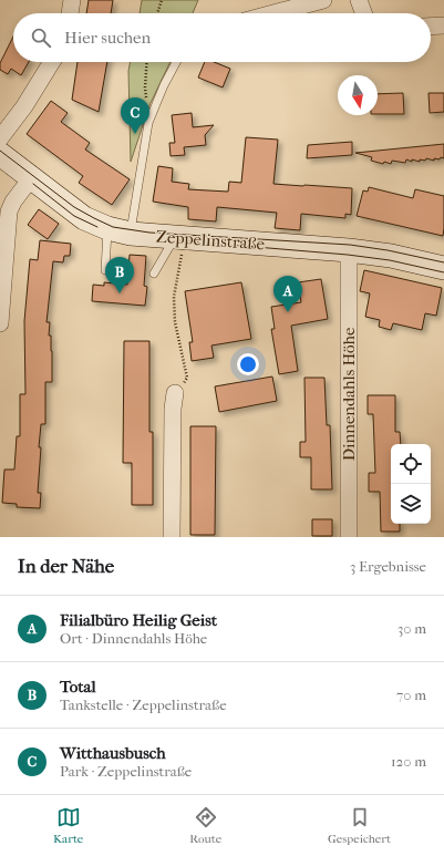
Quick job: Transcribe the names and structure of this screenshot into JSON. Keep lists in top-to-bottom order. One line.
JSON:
{"streets":{"main road":["Zeppelinstraße"],"street":["Dinnendahls Höhe"]},"crossings":[["Zeppelinstraße","Dinnendahls Höhe"]],"north":"bottom","page":{"search":"Hier suchen","pins":["C","B","A"],"heading":["In der Nähe","3 Ergebnisse"],"list":[{"mark":"A","name":"Filialbüro Heilig Geist","note":"Ort · Dinnendahls Höhe","value":"30 m"},{"mark":"B","name":"Total","note":"Tankstelle · Zeppelinstraße","value":"70 m"},{"mark":"C","name":"Witthausbusch","note":"Park · Zeppelinstraße","value":"120 m"}],"nav":["Karte","Route","Gespeichert"]}}
